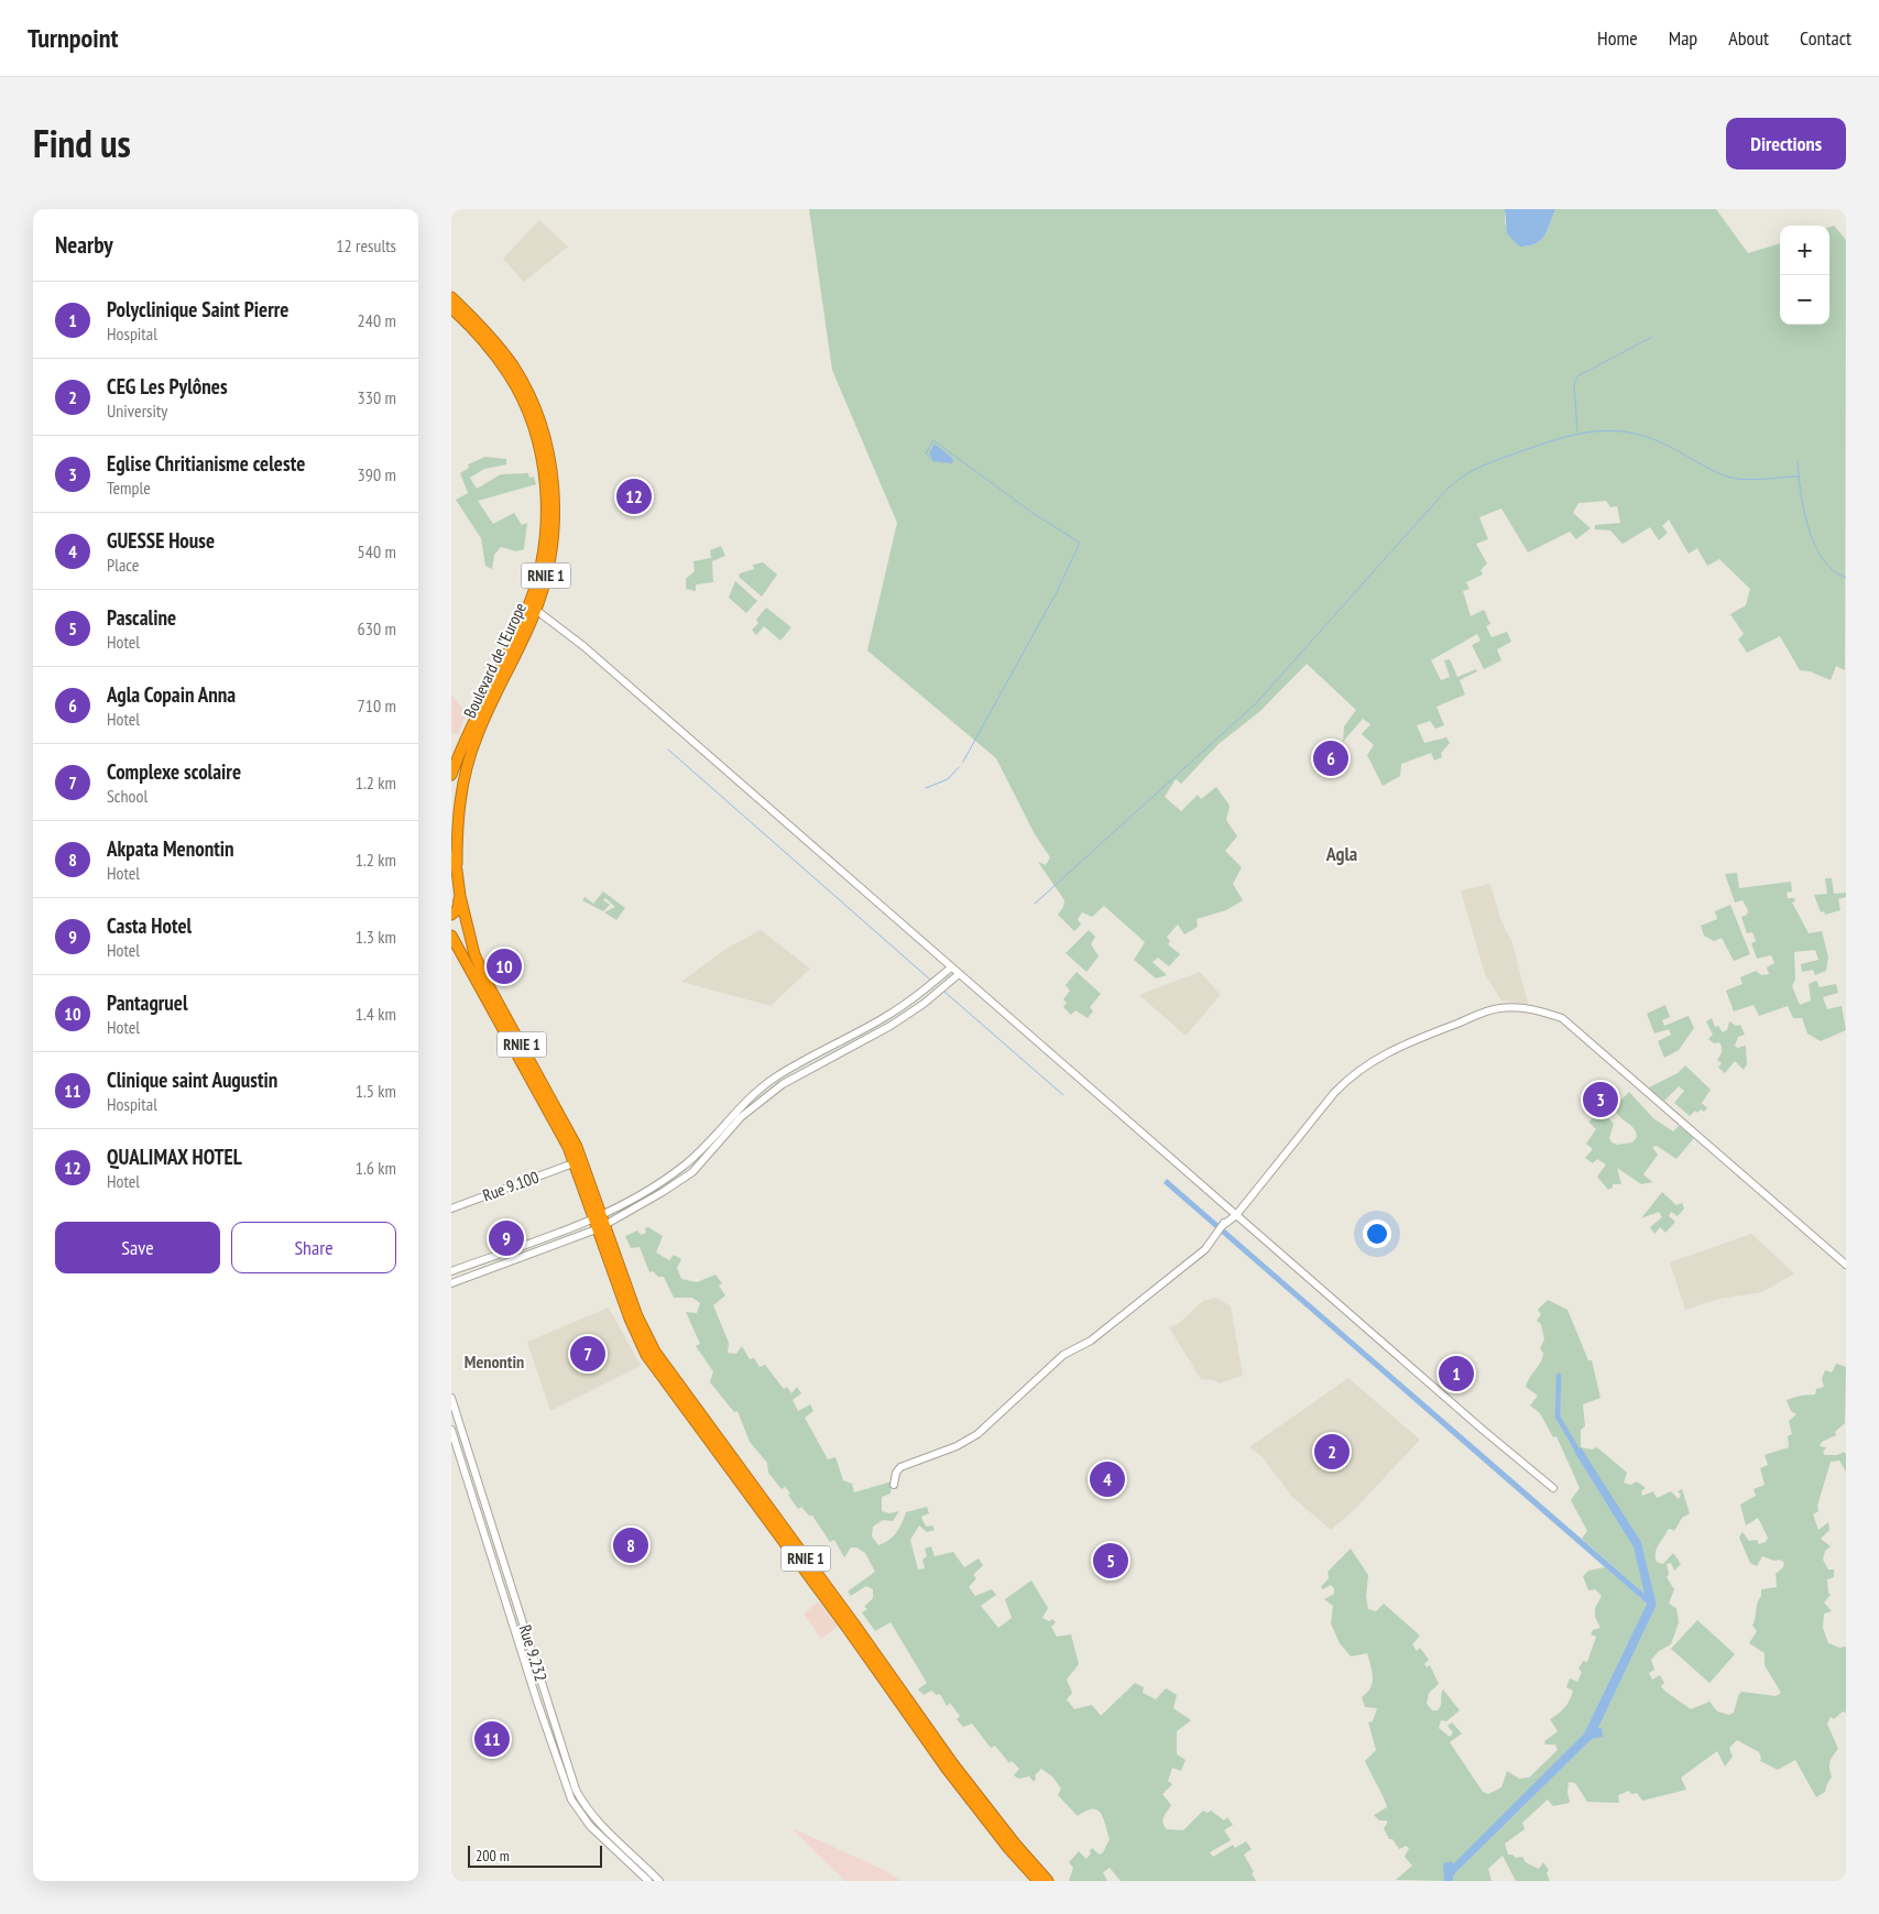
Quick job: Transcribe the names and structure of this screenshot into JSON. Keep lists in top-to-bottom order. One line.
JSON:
{"streets":{"highway":["RNIE 1","Boulevard de l’Europe"],"street":["Rue 9.100","Rue 9.232"]},"crossings":[["RNIE 1","Boulevard de l’Europe"]],"districts":["Agla","Menontin"],"scale_bar":"200 m","page":{"header":"Turnpoint","nav":["Home","Map","About","Contact"],"title":"Find us","buttons":["Directions",["Save","Share"]],"heading":["Nearby","12 results"],"map_buttons":["+","−"],"list":[{"mark":"1","name":"Polyclinique Saint Pierre","note":"Hospital","value":"240 m"},{"mark":"2","name":"CEG Les Pylônes","note":"University","value":"330 m"},{"mark":"3","name":"Eglise Chritianisme celeste","note":"Temple","value":"390 m"},{"mark":"4","name":"GUESSE House","note":"Place","value":"540 m"},{"mark":"5","name":"Pascaline","note":"Hotel","value":"630 m"},{"mark":"6","name":"Agla Copain Anna","note":"Hotel","value":"710 m"},{"mark":"7","name":"Complexe scolaire","note":"School","value":"1.2 km"},{"mark":"8","name":"Akpata Menontin","note":"Hotel","value":"1.2 km"},{"mark":"9","name":"Casta Hotel","note":"Hotel","value":"1.3 km"},{"mark":"10","name":"Pantagruel","note":"Hotel","value":"1.4 km"},{"mark":"11","name":"Clinique saint Augustin","note":"Hospital","value":"1.5 km"},{"mark":"12","name":"QUALIMAX HOTEL","note":"Hotel","value":"1.6 km"}],"pins":["12","6","10","3","9","7","1","2","4","8","5","11"],"scale":"200 m"}}
